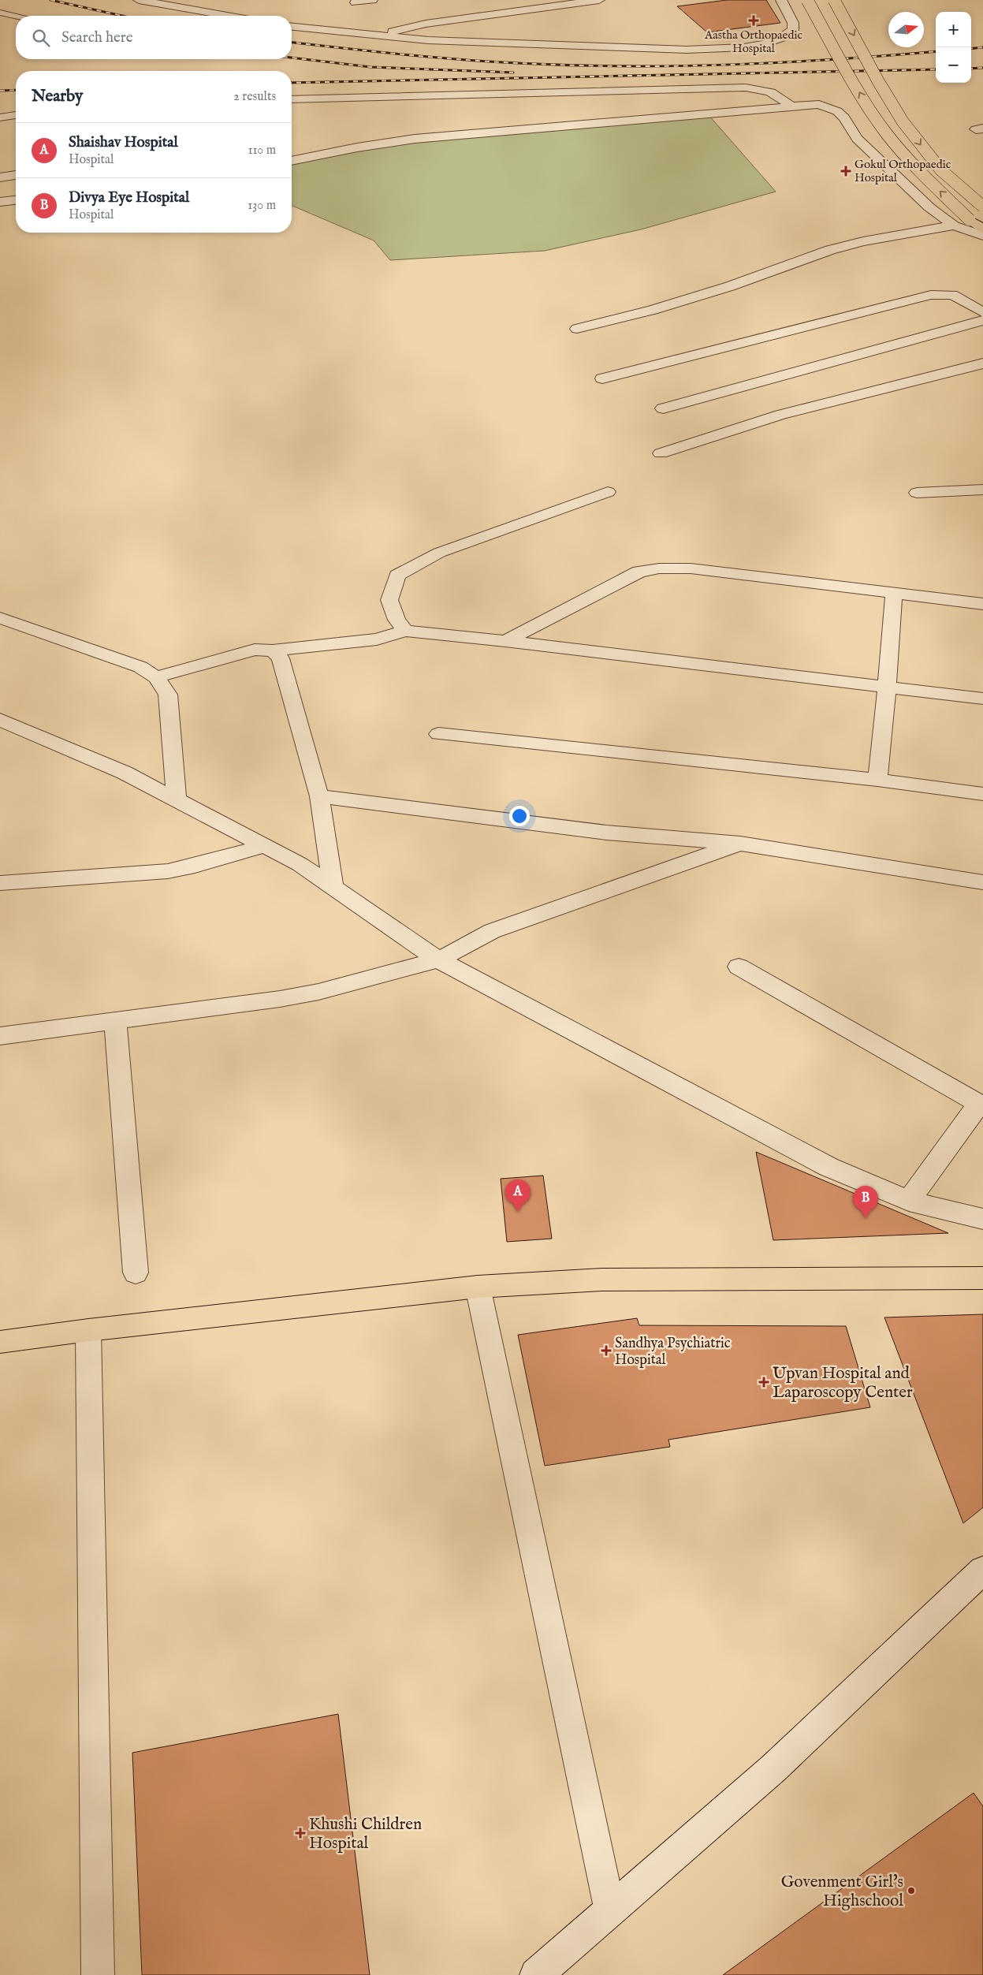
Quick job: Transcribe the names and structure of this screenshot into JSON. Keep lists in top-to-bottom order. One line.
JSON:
{"places":{"health":["Aastha Orthopaedic Hospital","Gokul Orthopaedic Hospital","Sandhya Psychiatric Hospital","Upvan Hospital and Laparoscopy Center","Khushi Children Hospital"],"other":["Govenment Girl's Highschool"]},"north":"right","page":{"map_buttons":["+","−"],"search":"Search here","heading":["Nearby","2 results"],"list":[{"mark":"A","name":"Shaishav Hospital","note":"Hospital","value":"110 m"},{"mark":"B","name":"Divya Eye Hospital","note":"Hospital","value":"130 m"}],"pins":["A","B"]}}
